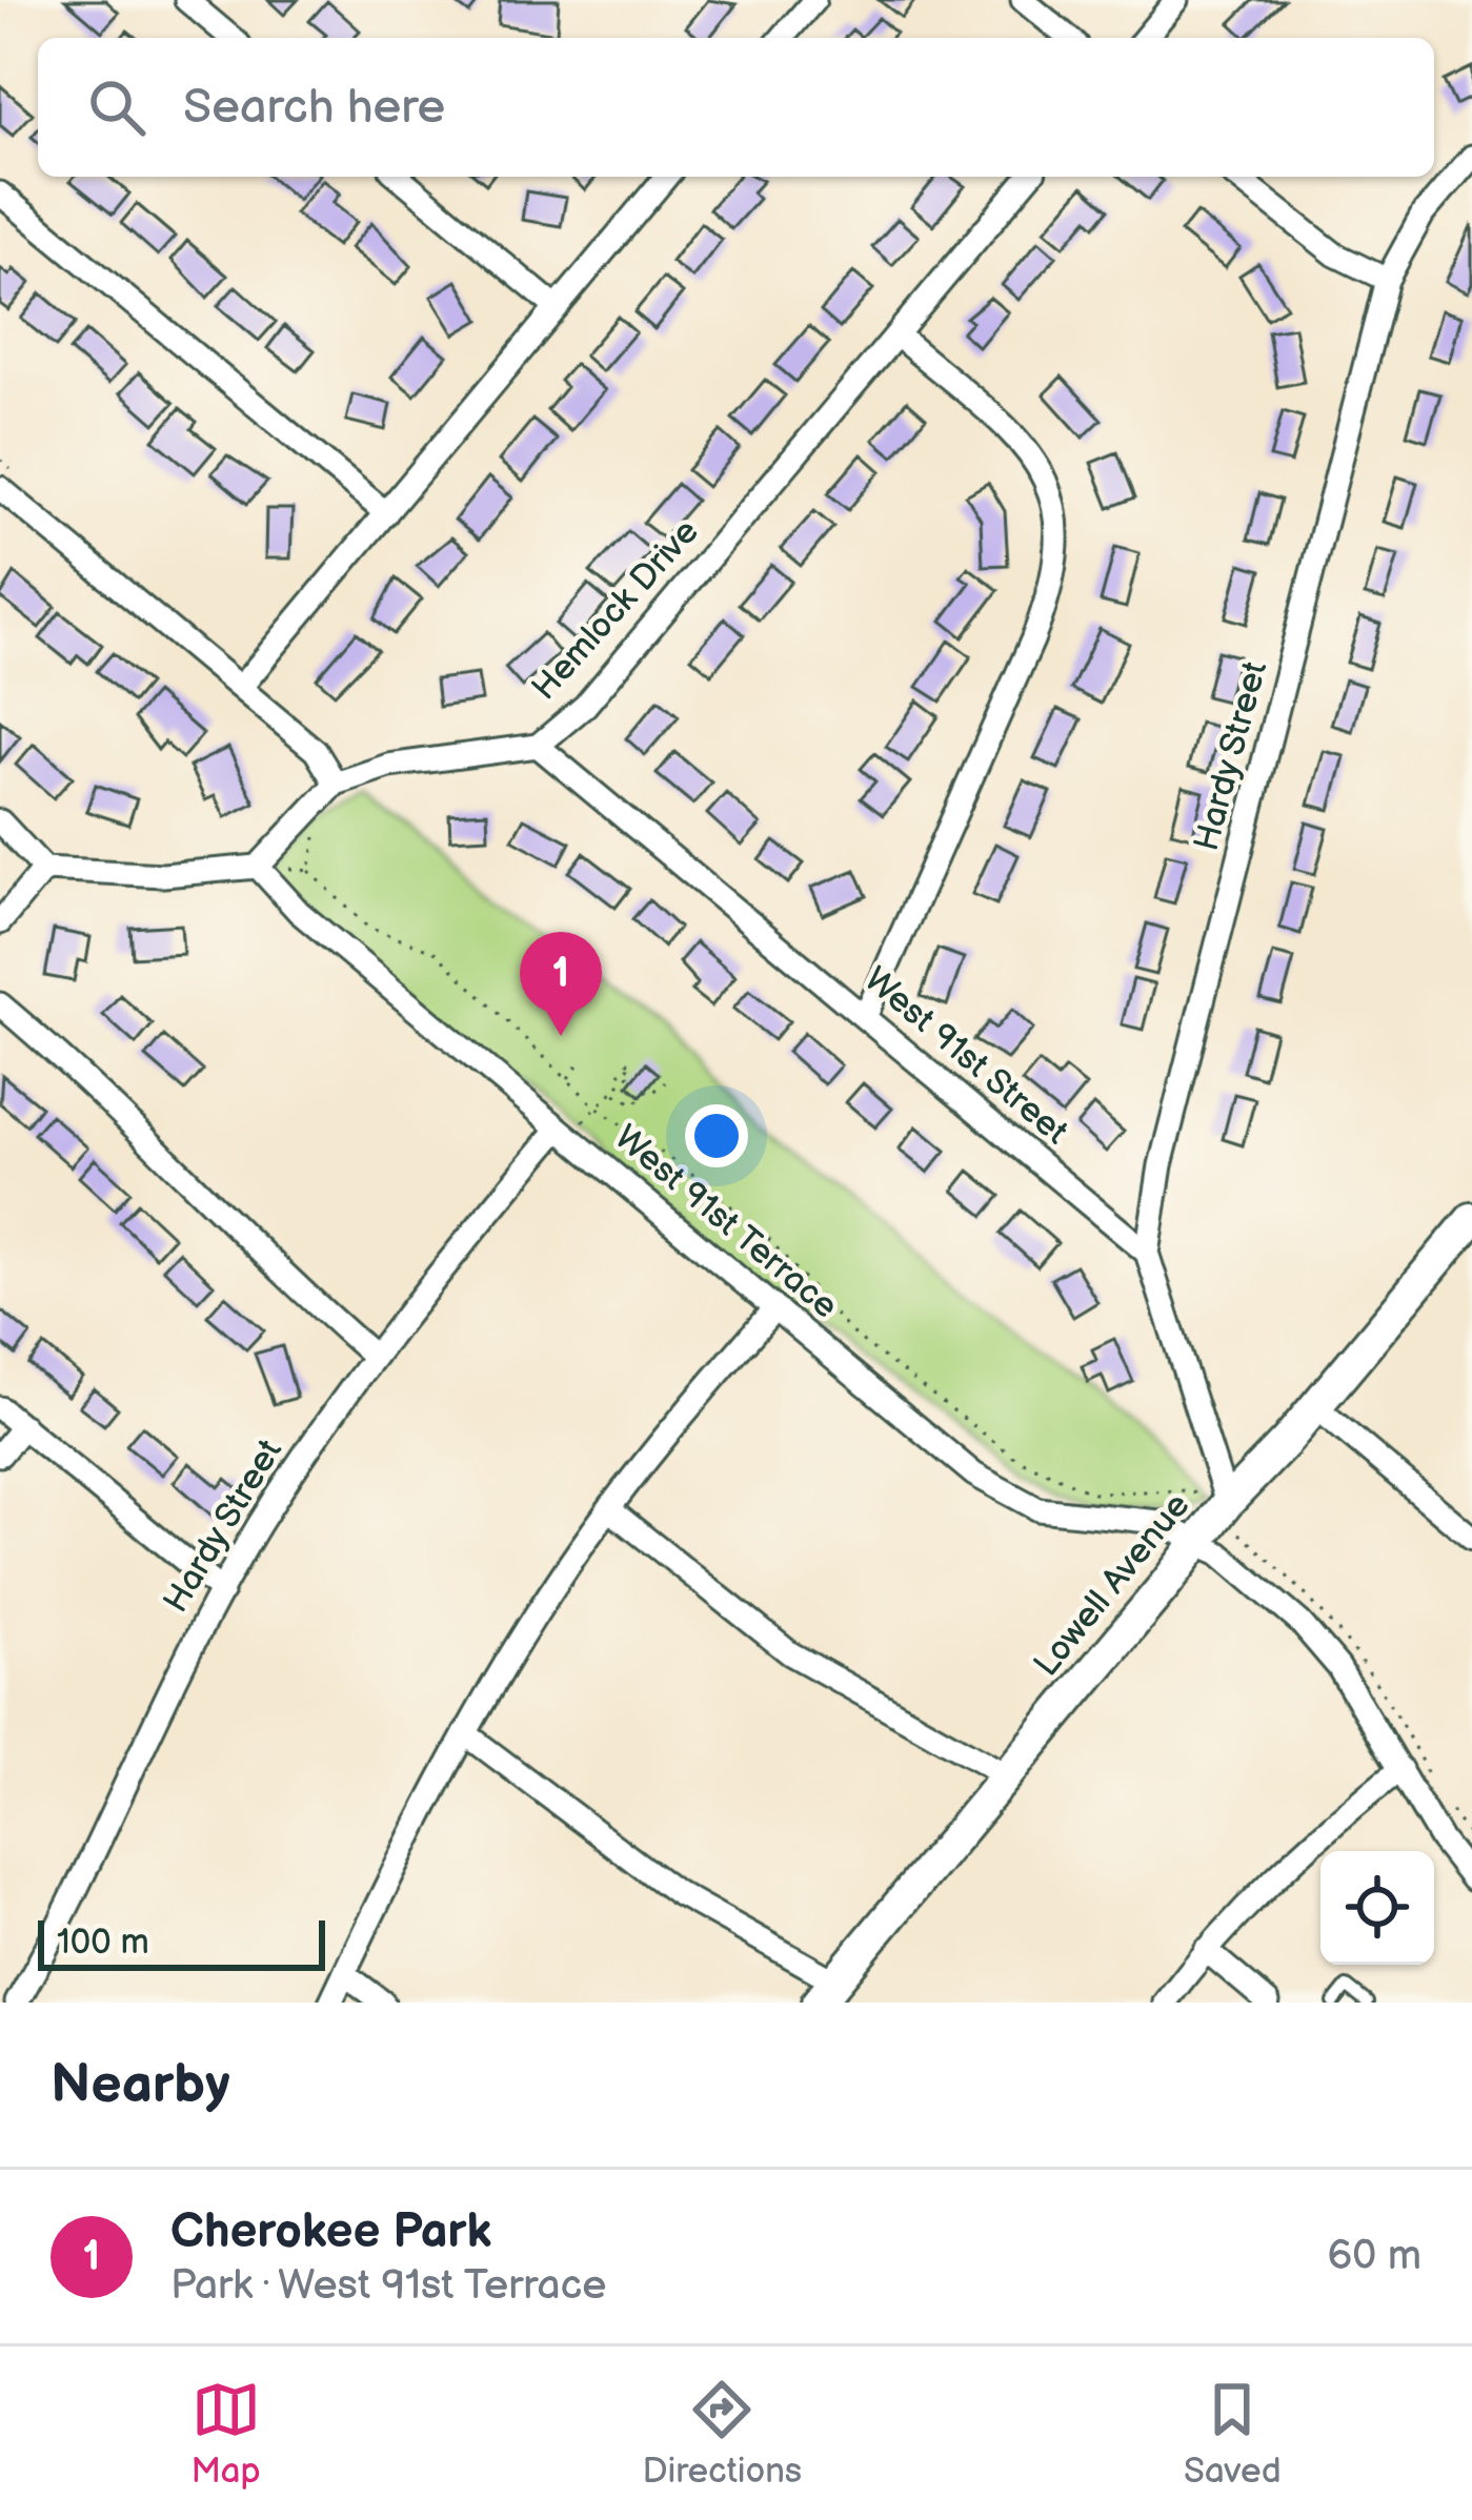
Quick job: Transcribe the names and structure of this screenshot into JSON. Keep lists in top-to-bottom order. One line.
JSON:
{"streets":{"street":["Hemlock Drive","Hardy Street","West 91st Street","West 91st Terrace","Lowell Avenue"]},"crossings":[["Hemlock Drive","West 91st Street"],["Hemlock Drive","West 91st Terrace"],["Hardy Street","West 91st Street"],["Hardy Street","West 91st Terrace"],["West 91st Terrace","Lowell Avenue"]],"scale_bar":"100 m","page":{"search":"Search here","pins":"1","scale":"100 m","heading":"Nearby","list":[{"mark":"1","name":"Cherokee Park","note":"Park · West 91st Terrace","value":"60 m"}],"nav":["Map","Directions","Saved"]}}
